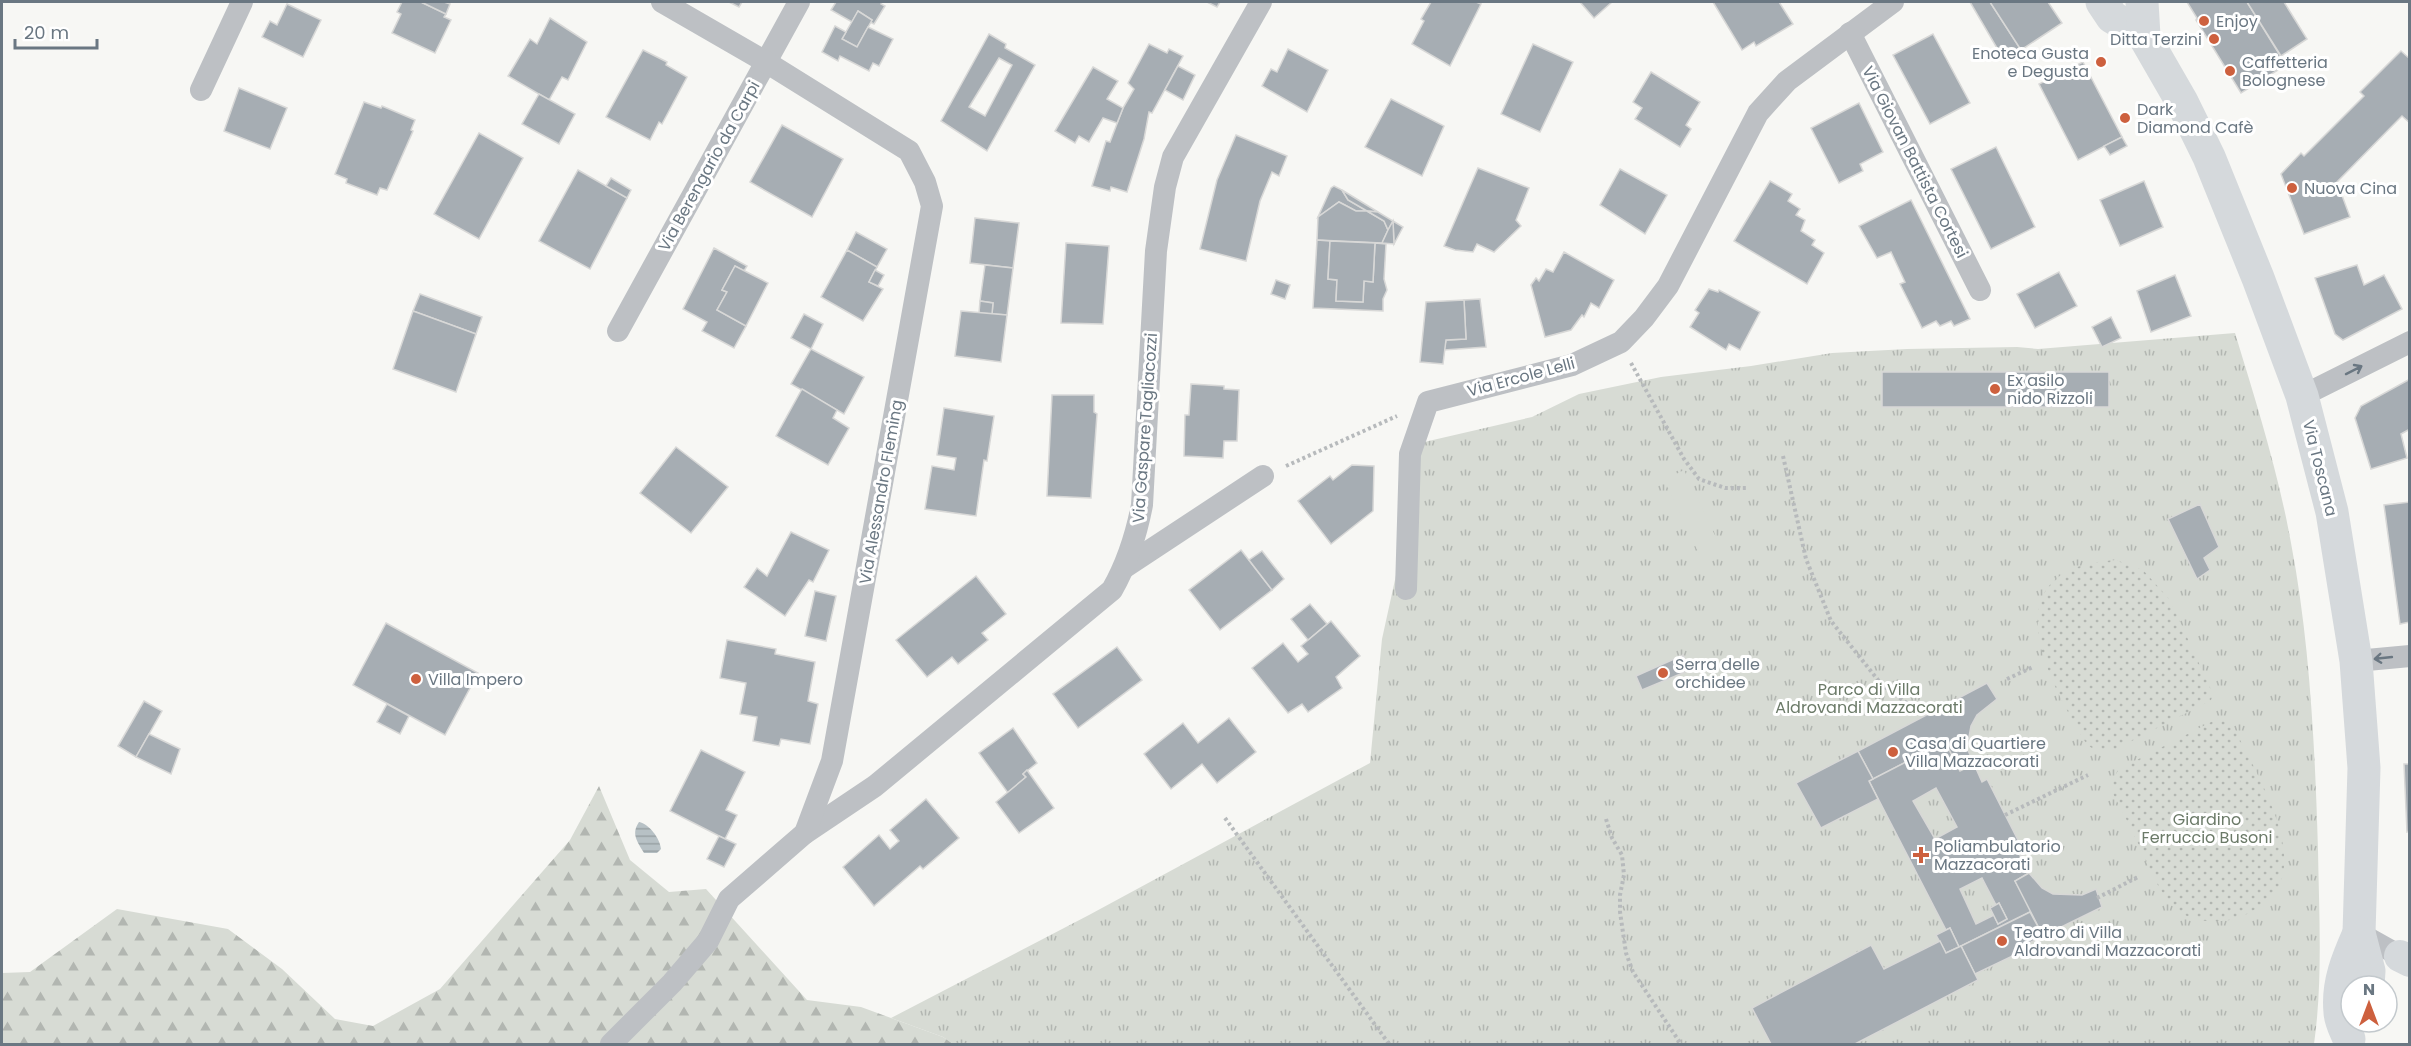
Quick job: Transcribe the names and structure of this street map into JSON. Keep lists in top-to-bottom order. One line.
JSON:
{"streets":{"main road":["Via Toscana"],"street":["Via Giovan Battista Cortesi","Via Berengario da Carpi","Via Ercole Lelli","Via Gaspare Tagliacozzi","Via Alessandro Fleming"]},"crossings":[["Via Giovan Battista Cortesi","Via Ercole Lelli"],["Via Berengario da Carpi","Via Alessandro Fleming"],["Via Gaspare Tagliacozzi","Via Alessandro Fleming"]],"parks":["Parco di Villa Aldrovandi Mazzacorati","Giardino Ferruccio Busoni"],"places":{"other":["Enjoy","Ditta Terzini","Enoteca Gusta e Degusta","Caffetteria Bolognese","Dark Diamond Cafè","Nuova Cina","Ex asilo nido Rizzoli","Serra delle orchidee","Villa Impero","Casa di Quartiere Villa Mazzacorati","Teatro di Villa Aldrovandi Mazzacorati"],"health":["Poliambulatorio Mazzacorati"]},"scale_bar":"20 m","north":"top"}
